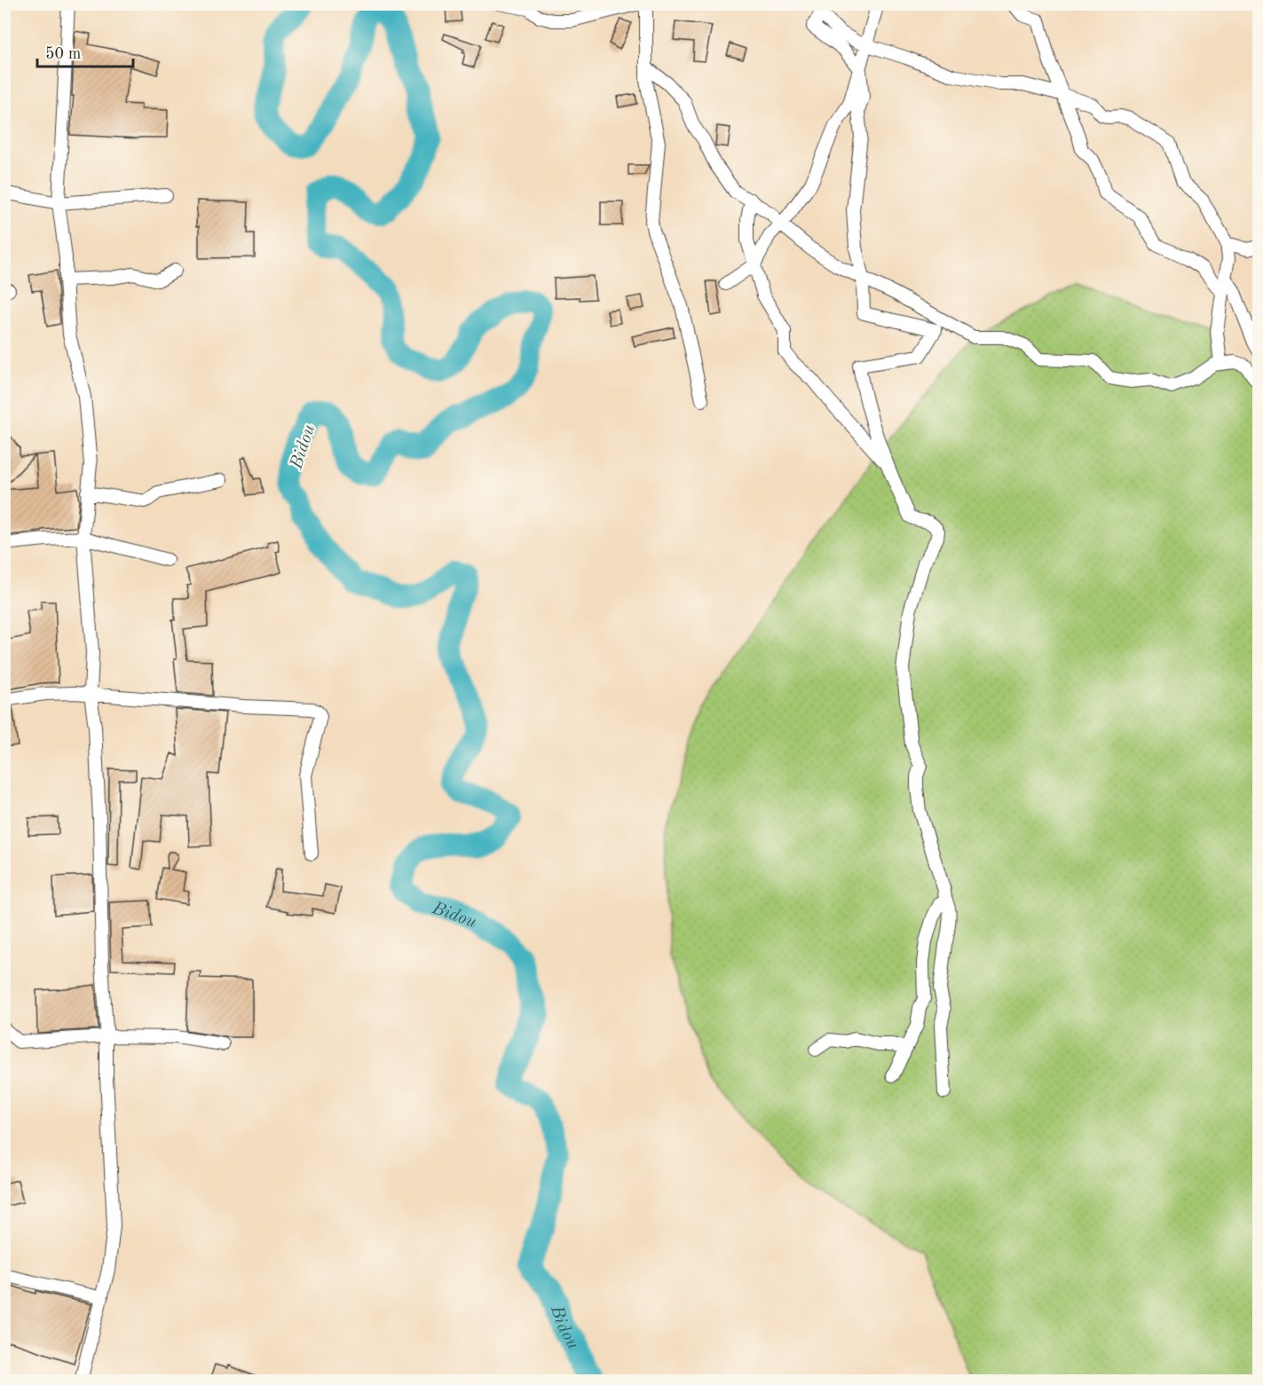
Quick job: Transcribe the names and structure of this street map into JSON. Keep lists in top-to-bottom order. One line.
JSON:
{"water":["Bidou"],"scale_bar":"50 m"}
